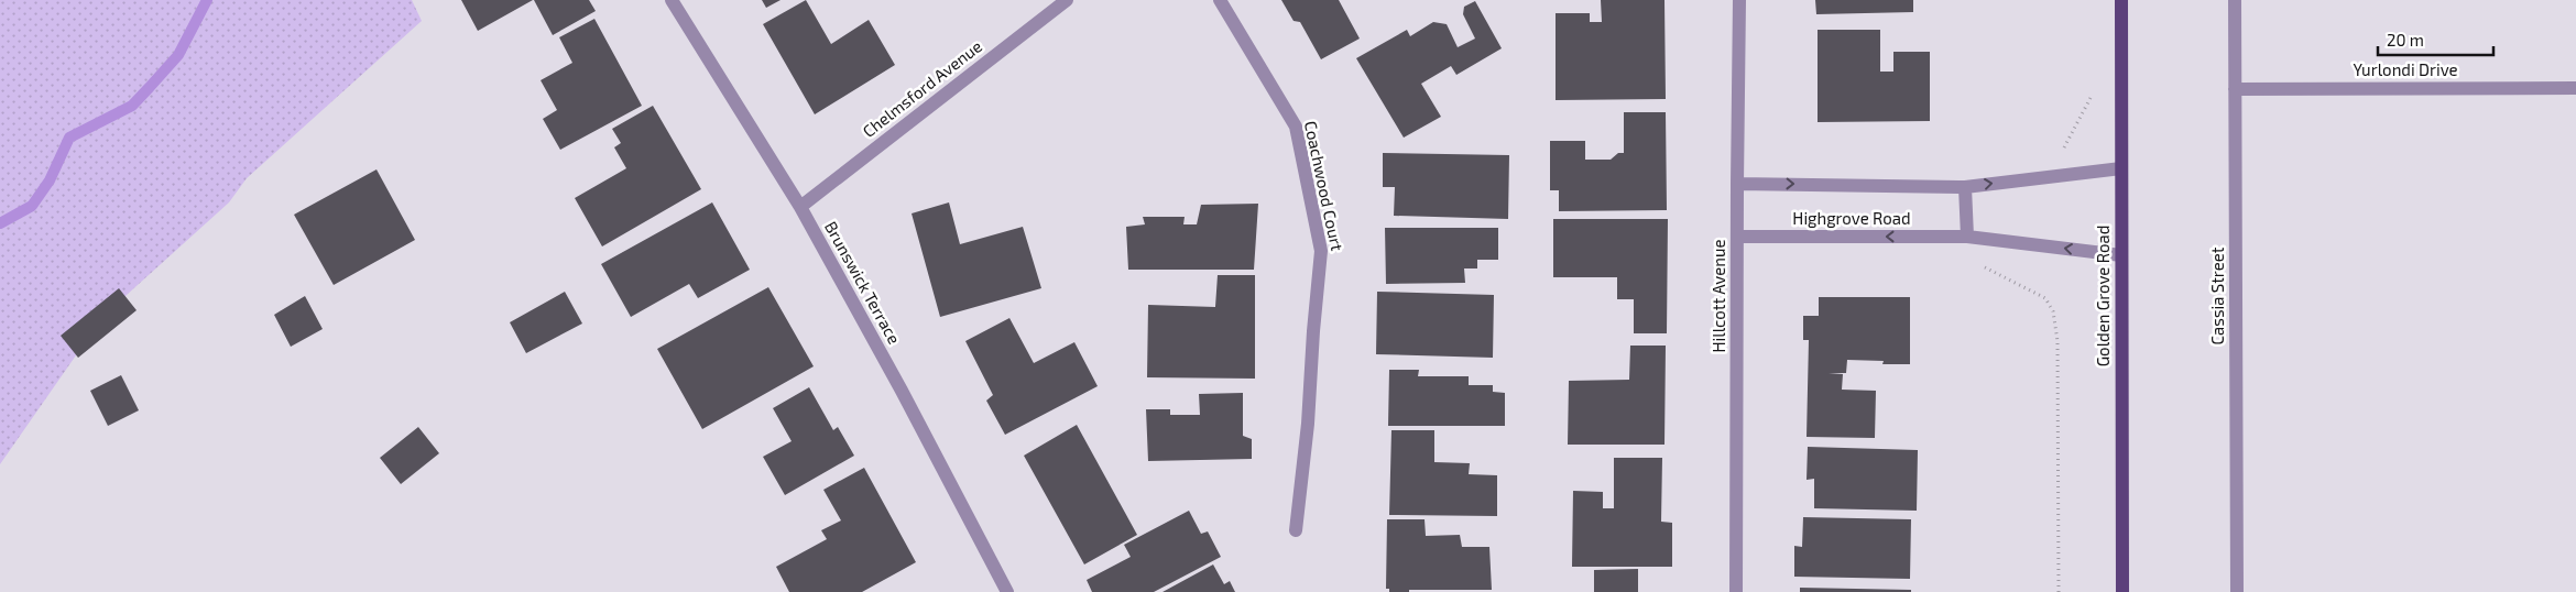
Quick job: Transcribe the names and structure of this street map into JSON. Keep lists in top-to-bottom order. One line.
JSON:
{"streets":{"main road":["Golden Grove Road"],"street":["Yurlondi Drive","Chelmsford Avenue","Coachwood Court","Highgrove Road","Brunswick Terrace","Hillcott Avenue","Cassia Street"]},"crossings":[["Yurlondi Drive","Cassia Street"],["Chelmsford Avenue","Brunswick Terrace"],["Highgrove Road","Hillcott Avenue"],["Highgrove Road","Golden Grove Road"]],"scale_bar":"20 m"}
